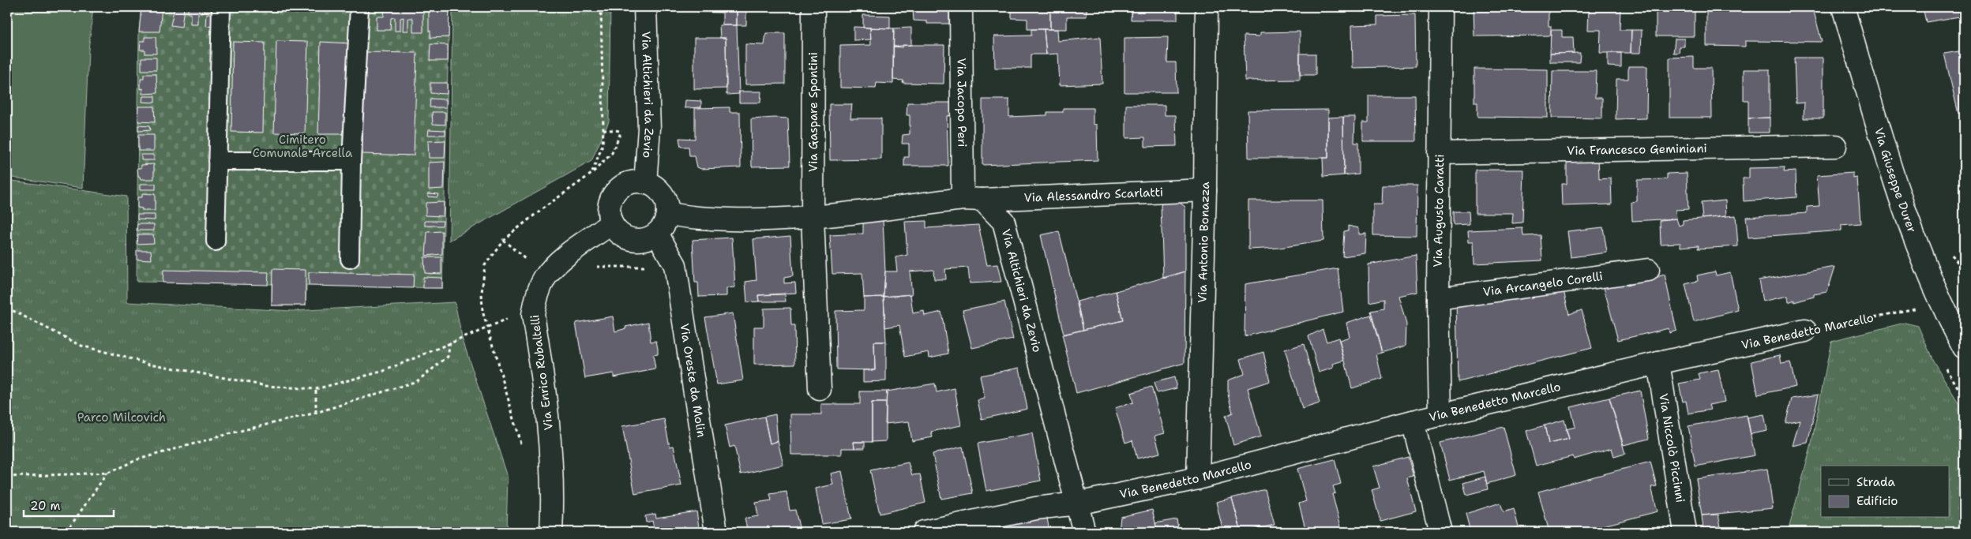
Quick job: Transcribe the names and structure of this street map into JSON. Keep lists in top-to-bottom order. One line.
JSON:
{"streets":{"street":["Via Altichieri da Zevio","Via Jacopo Peri","Via Gaspare Spontini","Via Francesco Geminiani","Via Giuseppe Durer","Via Alessandro Scarlatti","Via Augusto Caratti","Via Antonio Bonazza","Via Arcangelo Corelli","Via Benedetto Marcello","Via Enrico Rubaltelli","Via Oreste da Molin","Via Niccolò Piccinni"]},"crossings":[["Via Altichieri da Zevio","Via Jacopo Peri"],["Via Altichieri da Zevio","Via Alessandro Scarlatti"],["Via Altichieri da Zevio","Via Benedetto Marcello"],["Via Altichieri da Zevio","Via Enrico Rubaltelli"],["Via Altichieri da Zevio","Via Oreste da Molin"],["Via Jacopo Peri","Via Alessandro Scarlatti"],["Via Francesco Geminiani","Via Augusto Caratti"],["Via Alessandro Scarlatti","Via Antonio Bonazza"],["Via Augusto Caratti","Via Arcangelo Corelli"],["Via Augusto Caratti","Via Benedetto Marcello"],["Via Antonio Bonazza","Via Benedetto Marcello"],["Via Benedetto Marcello","Via Niccolò Piccinni"],["Via Enrico Rubaltelli","Via Oreste da Molin"]],"parks":["Cimitero Comunale Arcella","Parco Milcovich"],"legend":["Strada","Edificio"],"scale_bar":"20 m"}
